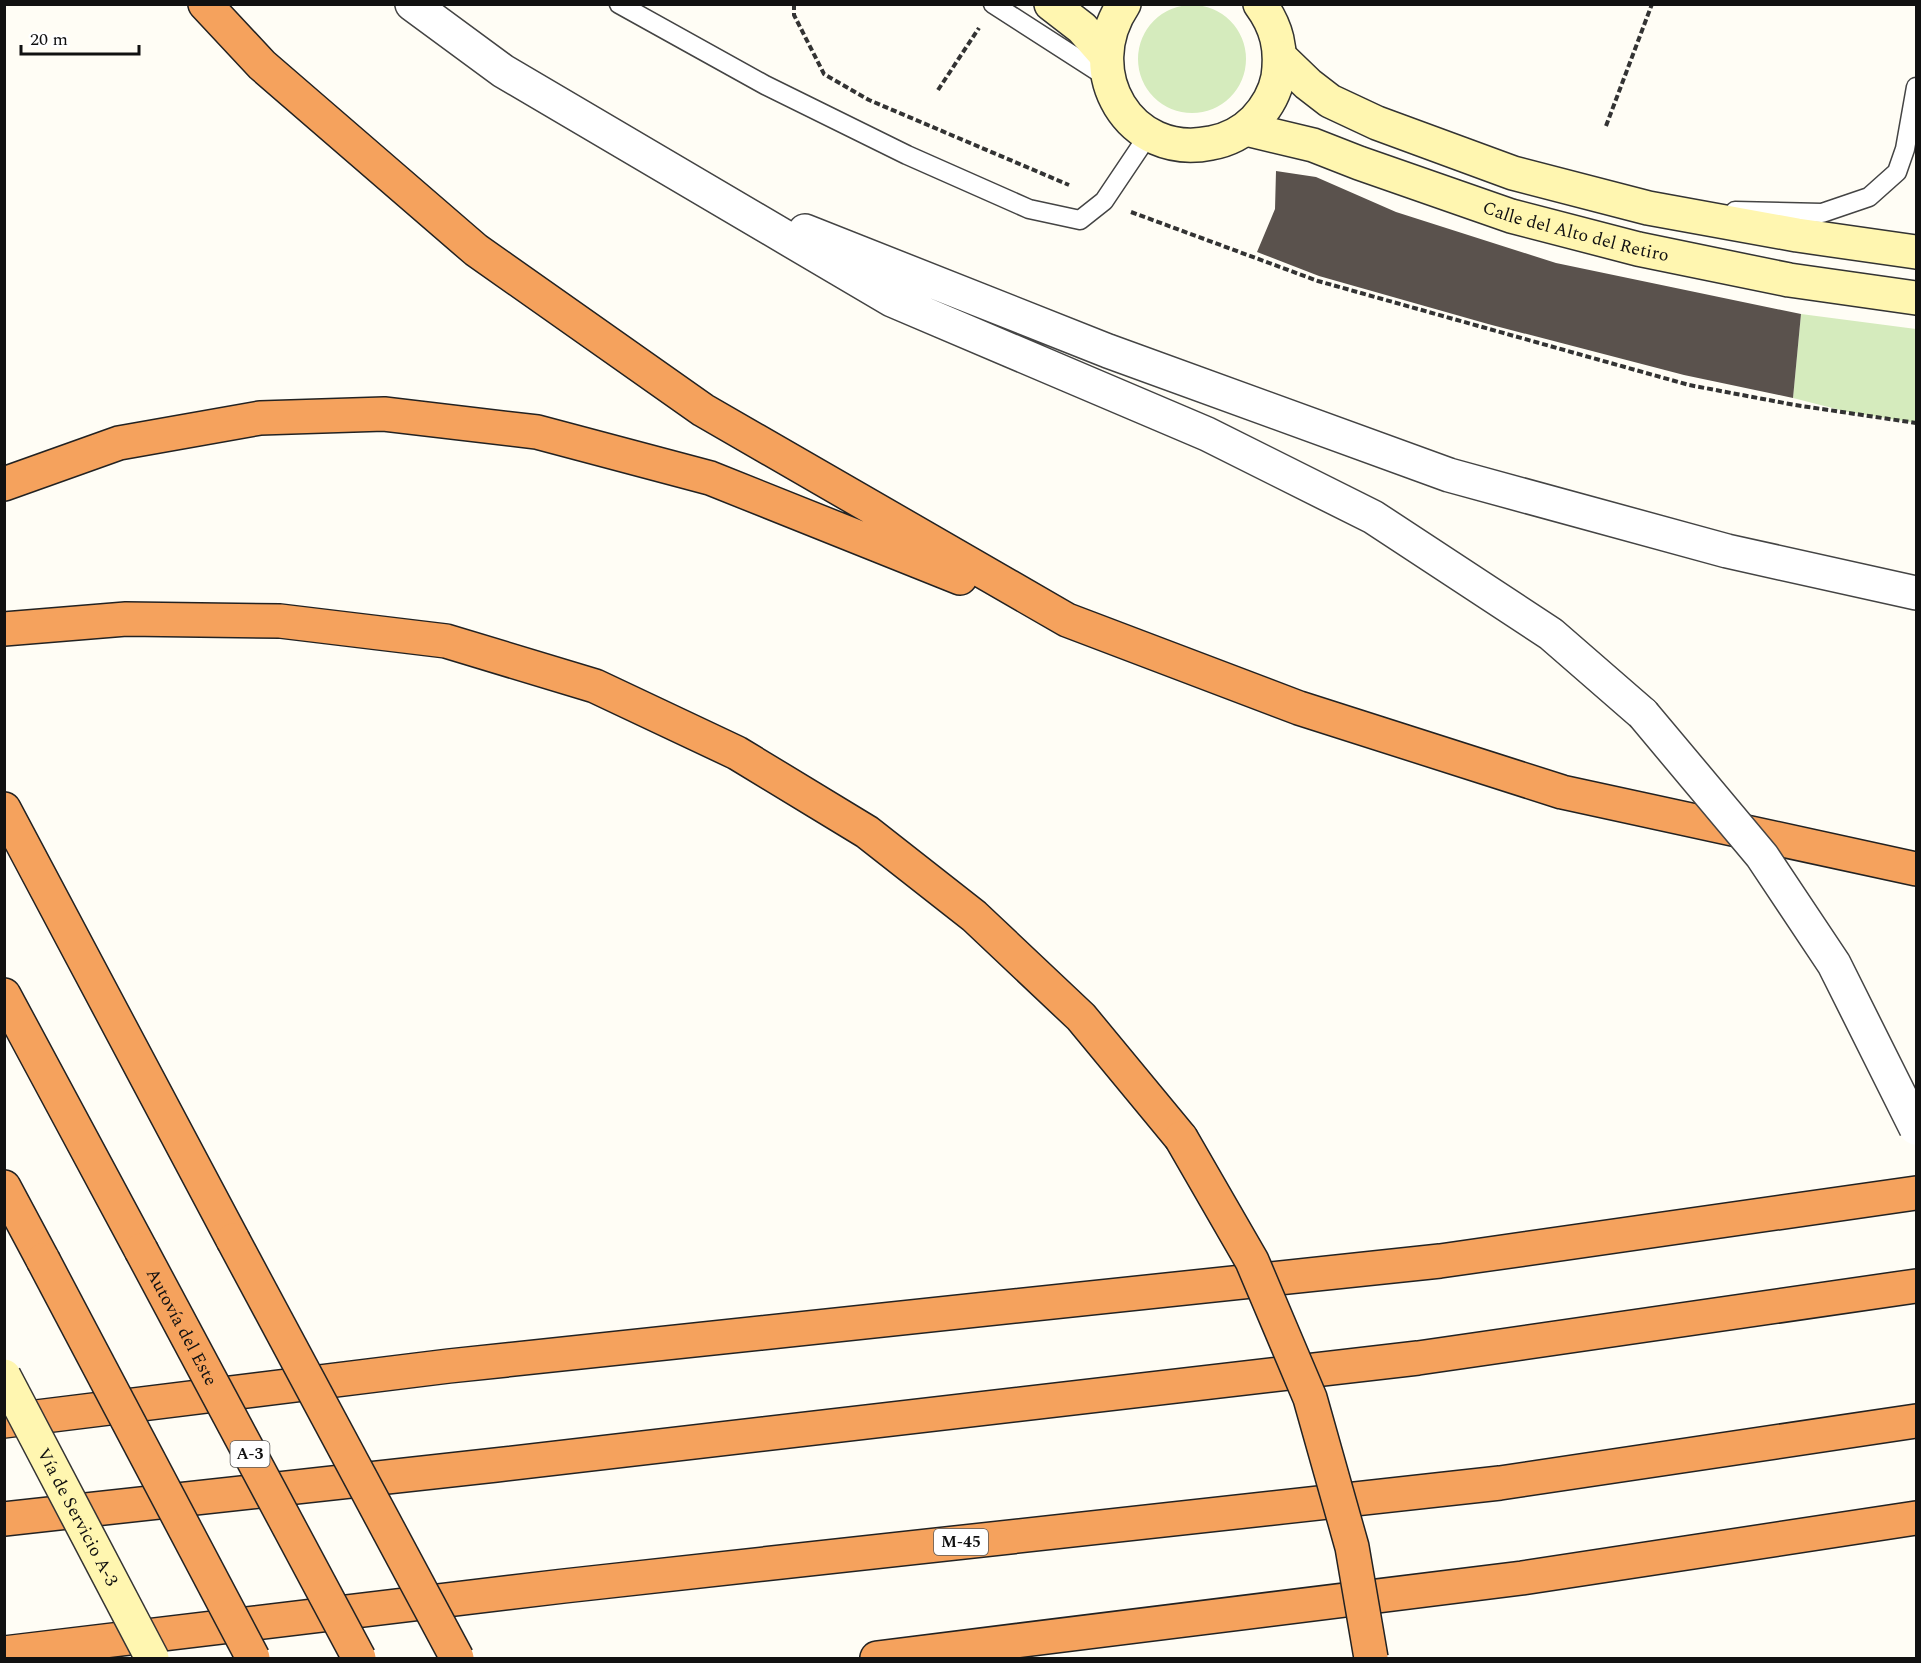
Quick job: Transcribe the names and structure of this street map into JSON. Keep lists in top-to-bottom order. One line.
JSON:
{"streets":{"highway":["Autovía del Este","A-3","M-45"],"main road":["Calle del Alto del Retiro","Vía de Servicio A-3"]},"scale_bar":"20 m"}
